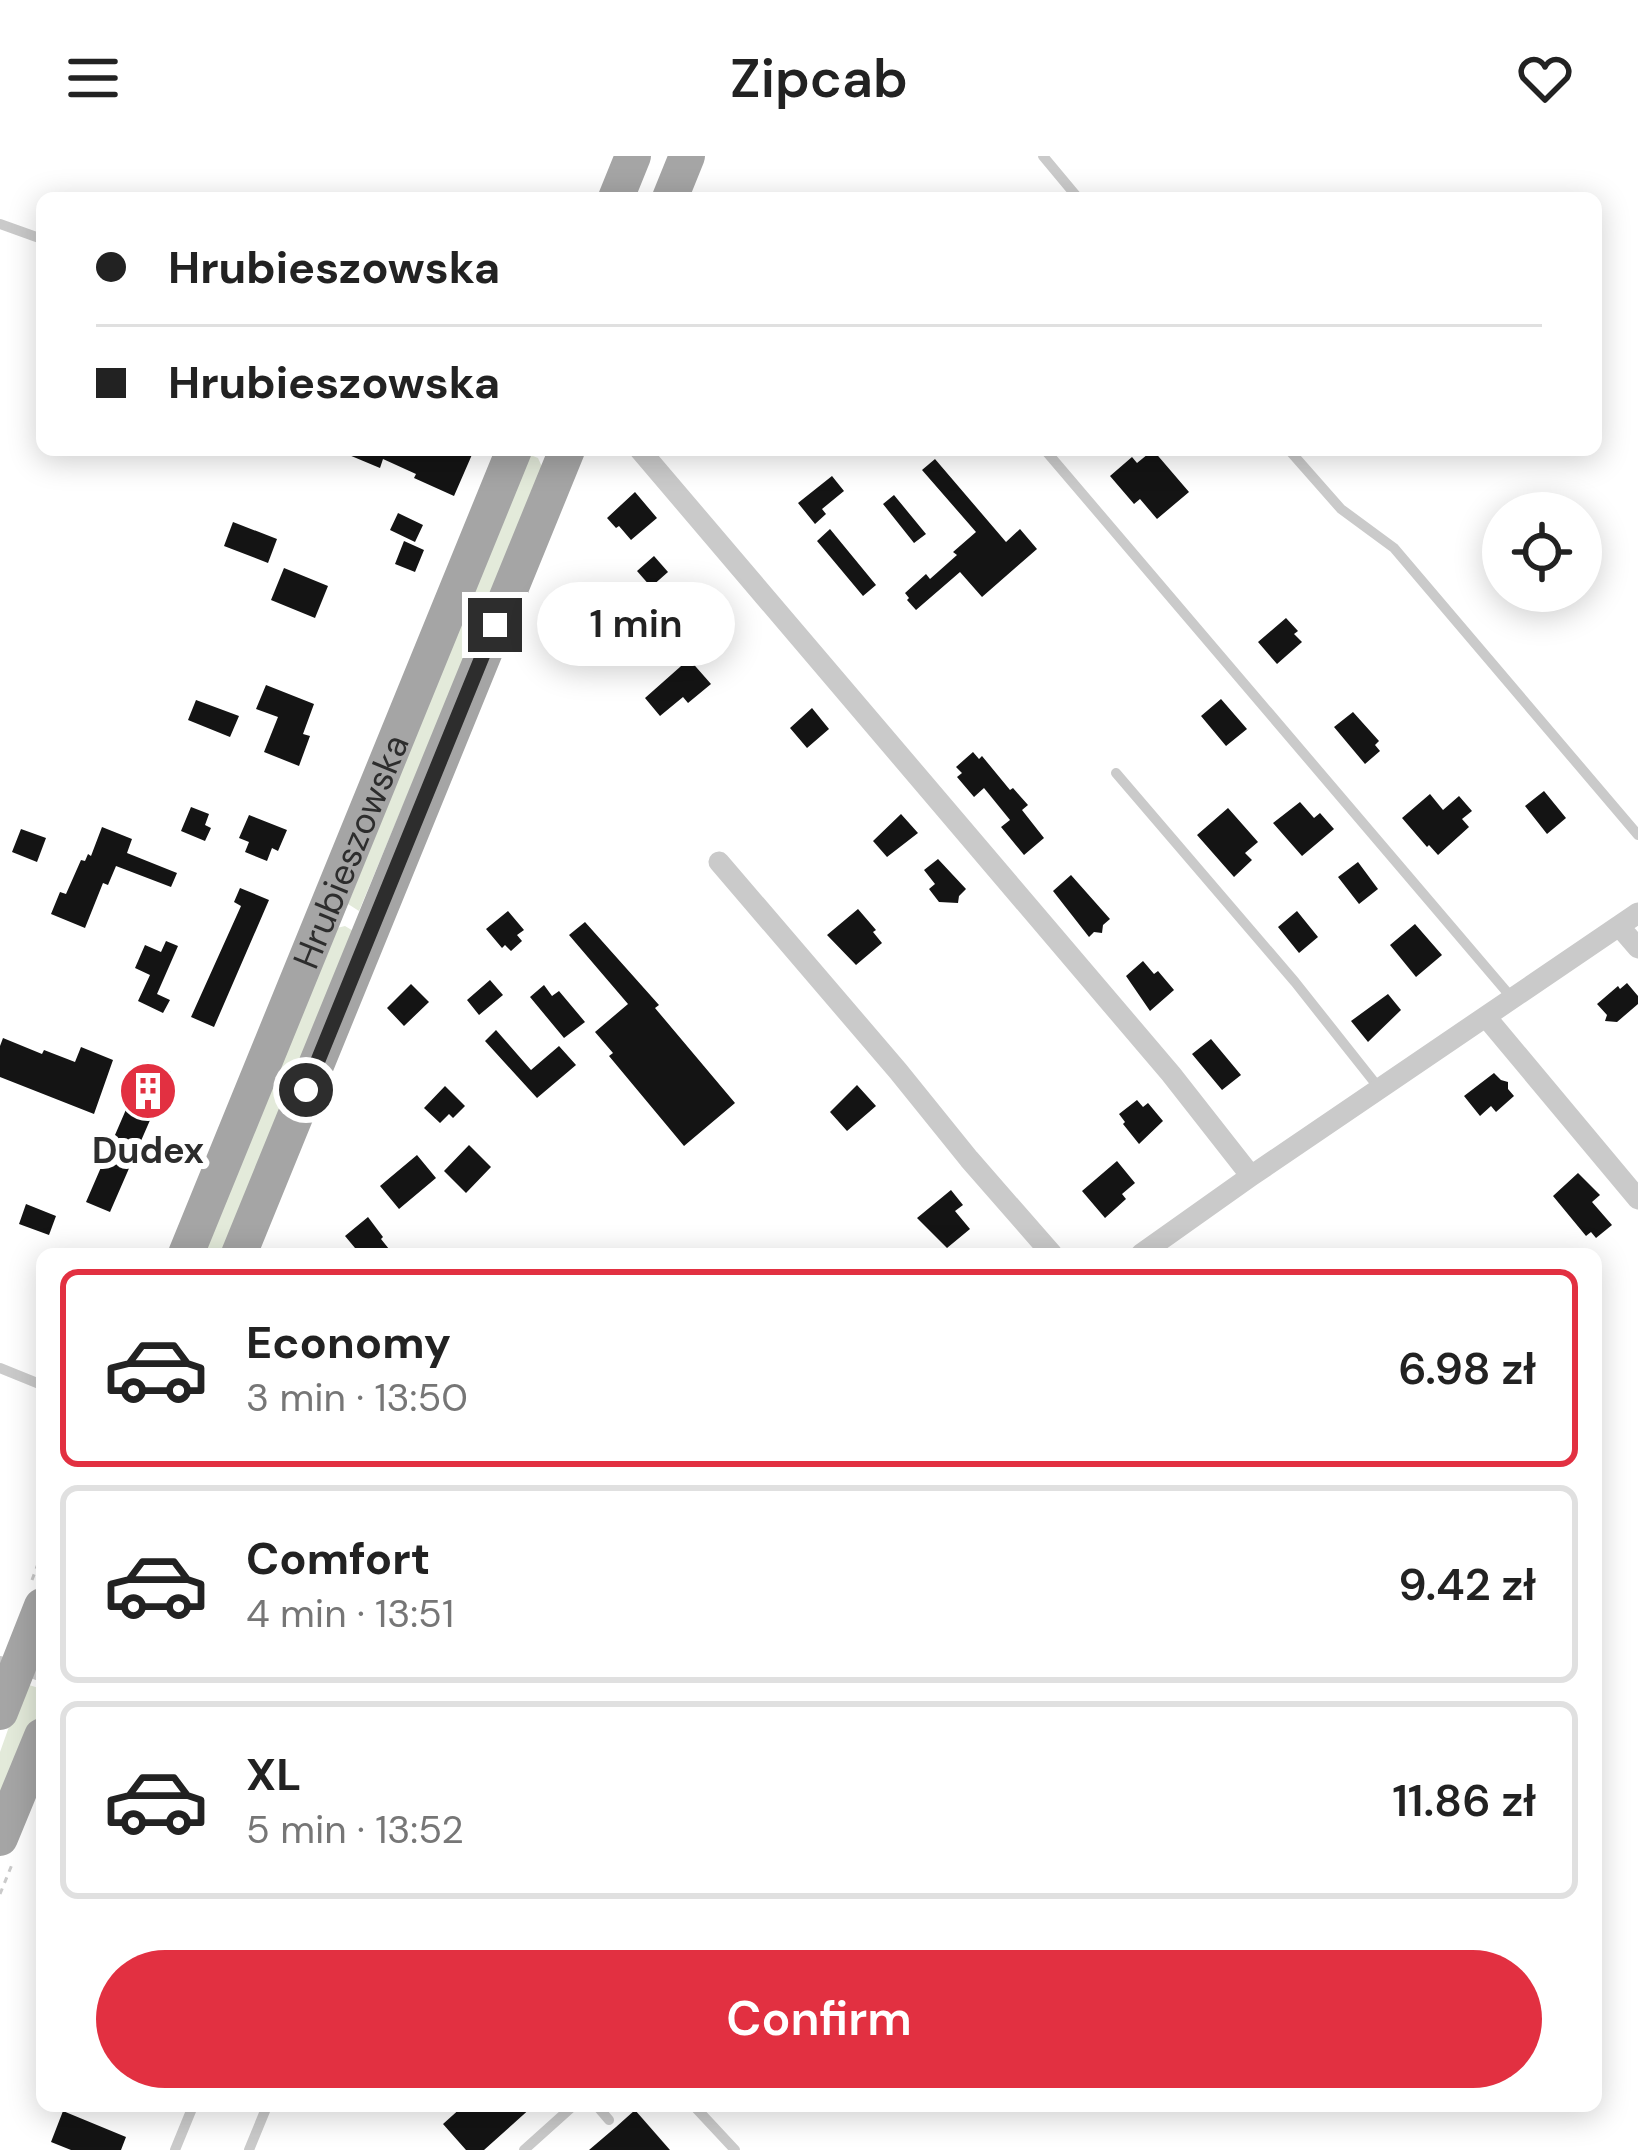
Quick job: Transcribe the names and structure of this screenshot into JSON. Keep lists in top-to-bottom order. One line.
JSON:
{"streets":{"main road":["Hrubieszowska"]},"places":{"building":["Dudex"]},"page":{"header":"Zipcab","banner":["Hrubieszowska","Hrubieszowska"],"bubble":"1 min","list":[{"name":"Economy","note":"3 min · 13:50","value":"6.98 zł"},{"name":"Comfort","note":"4 min · 13:51","value":"9.42 zł"},{"name":"XL","note":"5 min · 13:52","value":"11.86 zł"}],"buttons":"Confirm"}}
